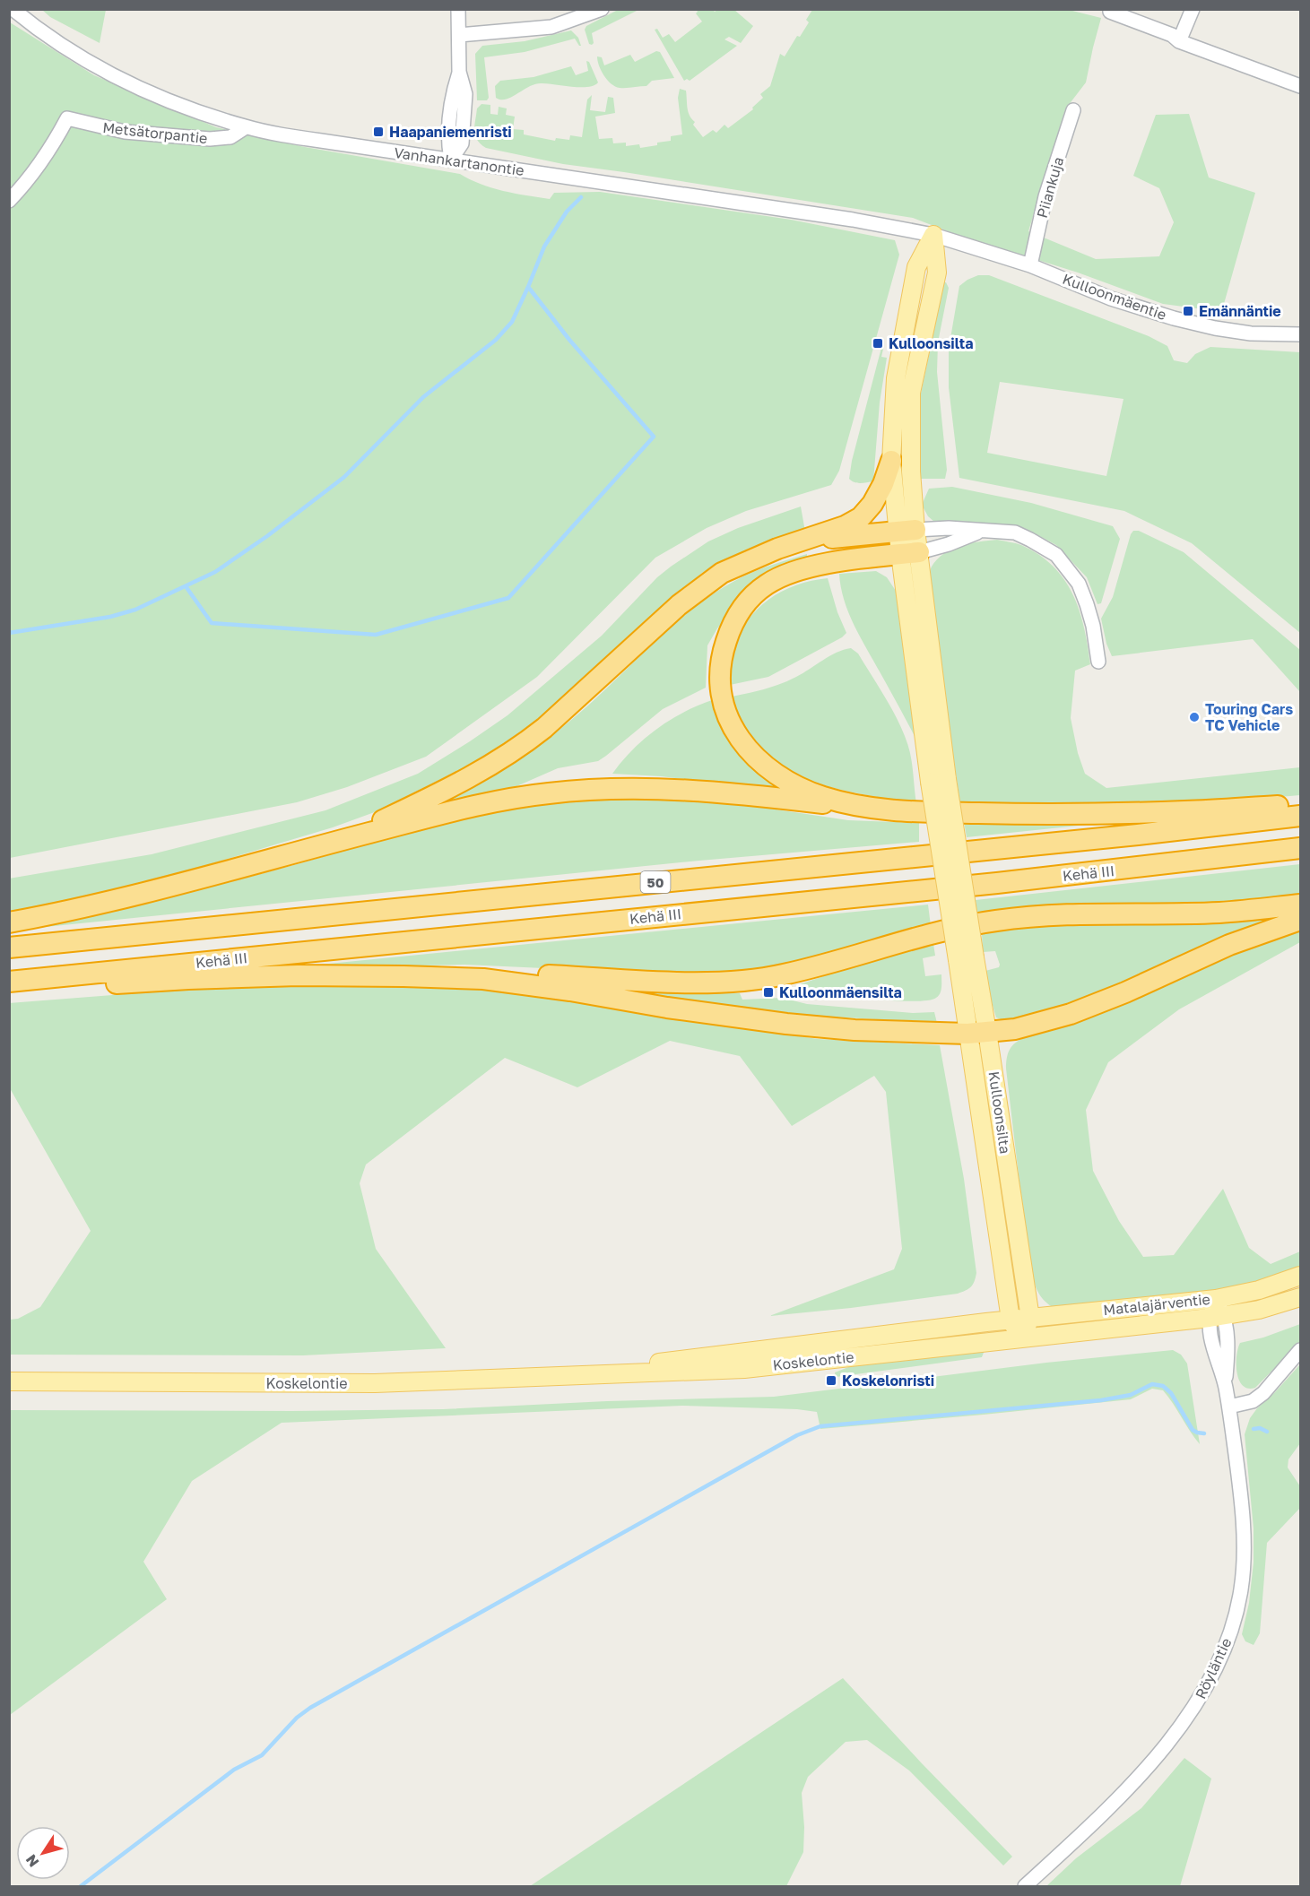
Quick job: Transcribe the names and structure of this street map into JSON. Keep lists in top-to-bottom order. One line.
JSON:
{"streets":{"highway":["Kehä III","50"],"main road":["Kulloonsilta","Matalajärventie","Koskelontie"],"street":["Metsätorpantie","Vanhankartanontie","Piiankuja","Kulloonmäentie","Röyläntie"]},"crossings":[["Metsätorpantie","Vanhankartanontie"],["Vanhankartanontie","Kulloonmäentie"],["Vanhankartanontie","Kulloonsilta"],["Piiankuja","Kulloonmäentie"],["Kulloonmäentie","Kulloonsilta"],["Kulloonsilta","Matalajärventie"],["Kulloonsilta","Koskelontie"],["Matalajärventie","Koskelontie"],["Matalajärventie","Röyläntie"]],"places":{"transit":["Haapaniemenristi","Emännäntie","Kulloonsilta","Kulloonmäensilta","Koskelonristi"],"other":["Touring Cars TC Vehicle"]},"north":"bottom left"}
